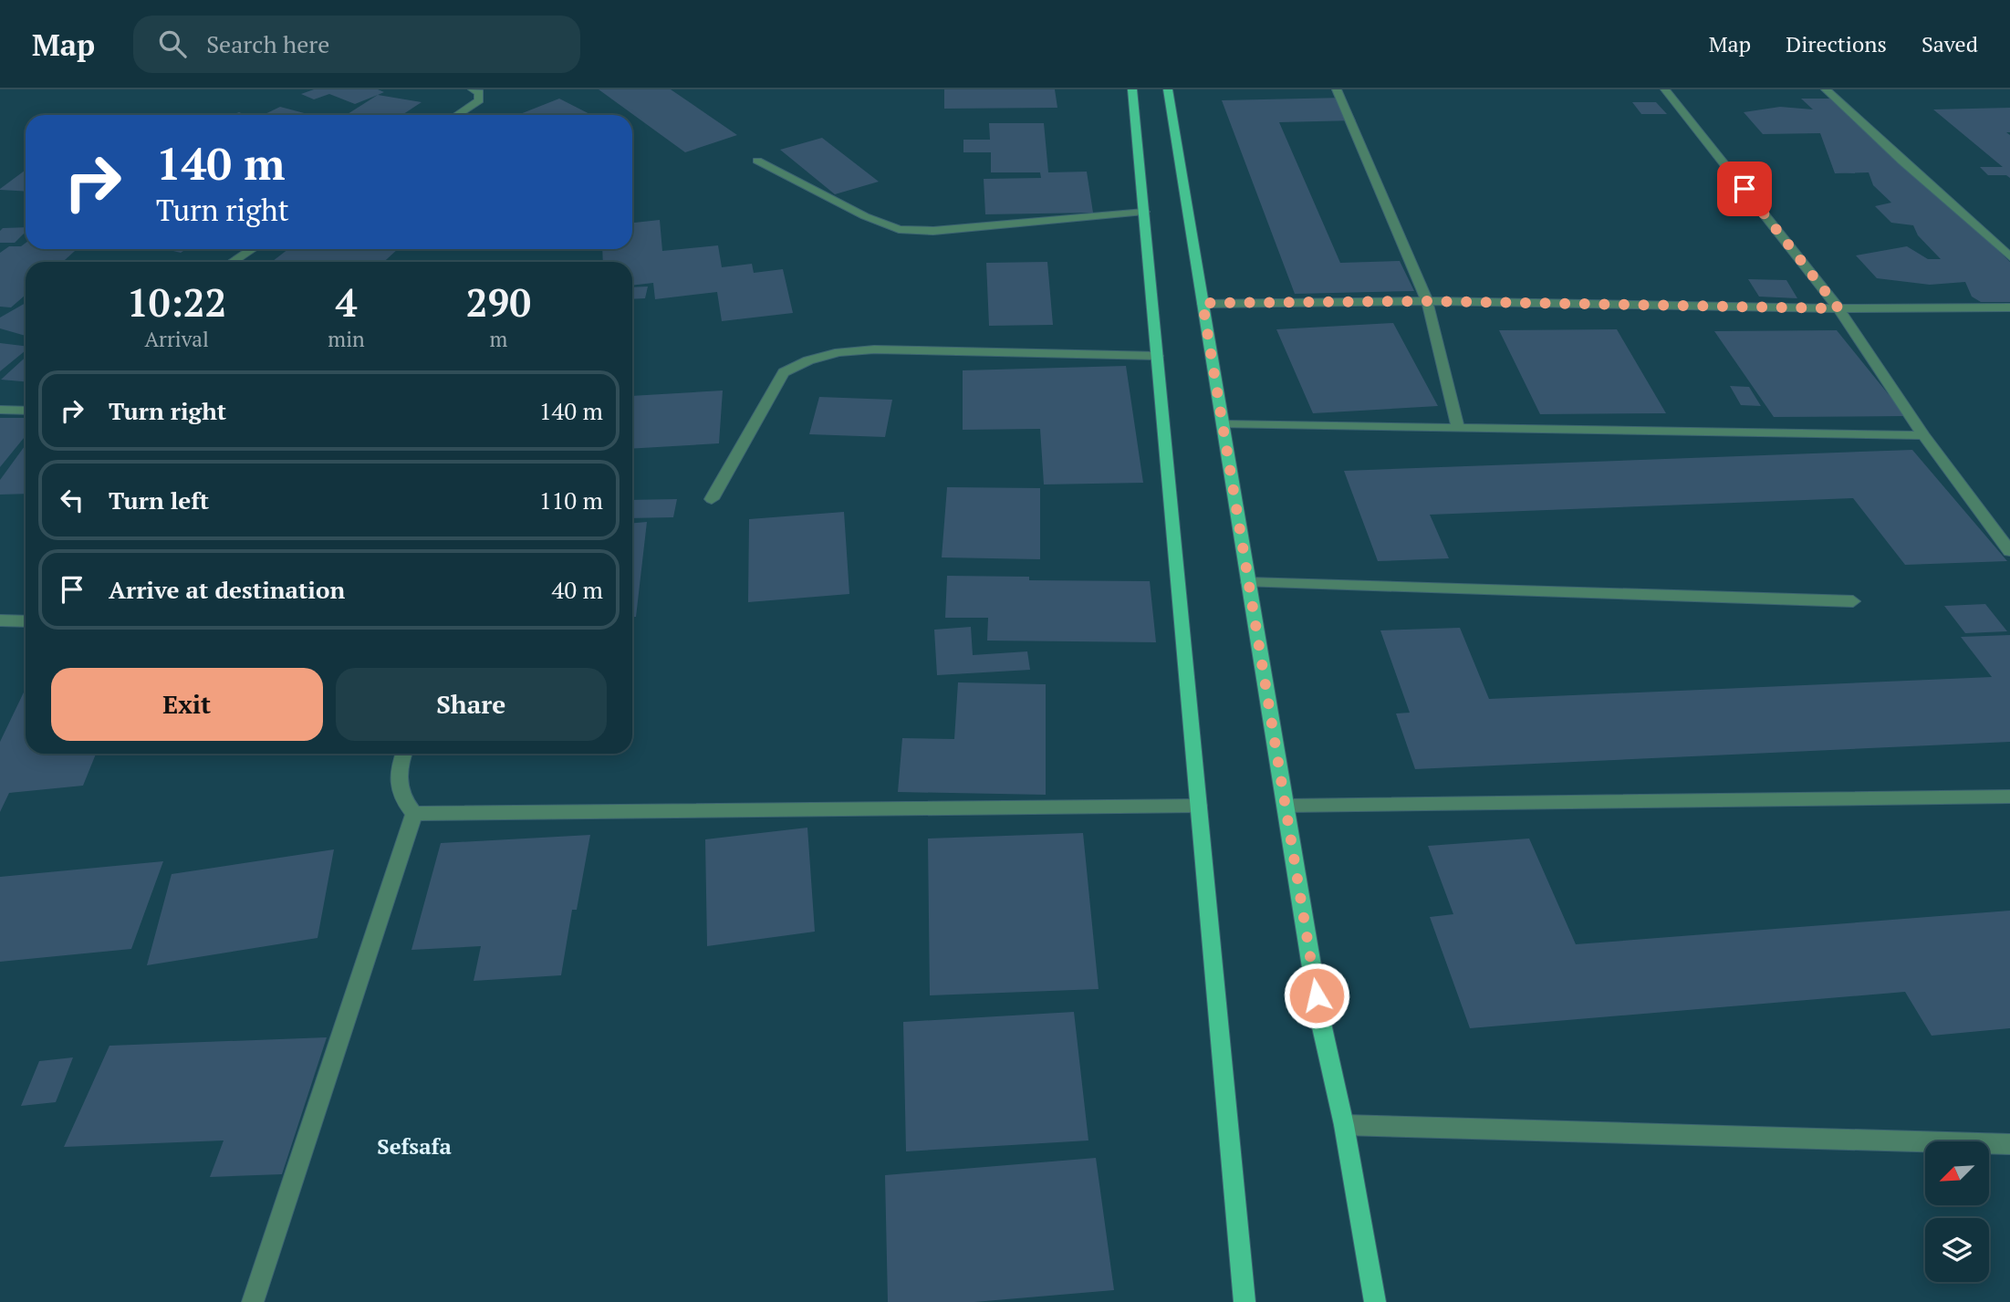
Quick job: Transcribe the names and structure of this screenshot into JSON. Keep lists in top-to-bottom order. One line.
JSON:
{"districts":["Sefsafa"],"north":"bottom left","page":{"header":"Map","search":"Search here","nav":["Map","Directions","Saved"],"turn":["140 m","Turn right"],"eta":["10:22","Arrival","4","min","290","m"],"list":[{"name":"Turn right","value":"140 m"},{"name":"Turn left","value":"110 m"},{"name":"Arrive at destination","value":"40 m"}],"buttons":["Exit","Share"]}}
